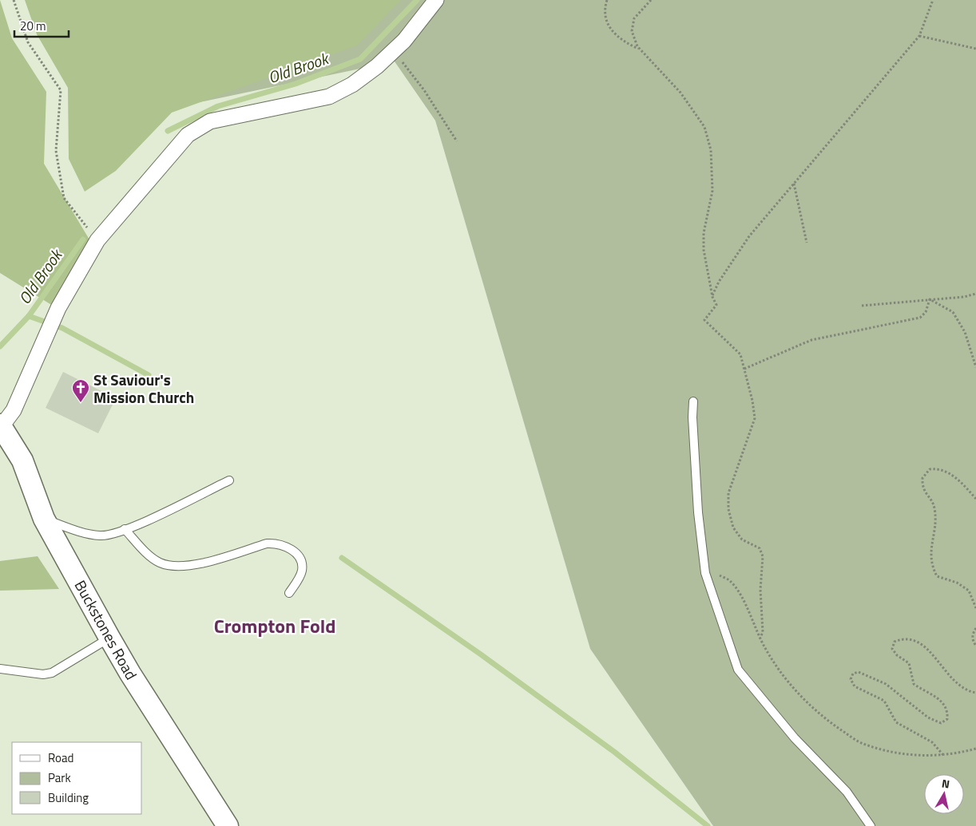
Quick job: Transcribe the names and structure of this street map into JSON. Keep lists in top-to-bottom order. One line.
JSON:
{"streets":{"main road":["Buckstones Road"]},"districts":["Crompton Fold"],"water":["Old Brook"],"places":{"church":["St Saviour's Mission Church"]},"legend":["Road","Park","Building"],"scale_bar":"20 m","north":"top"}
